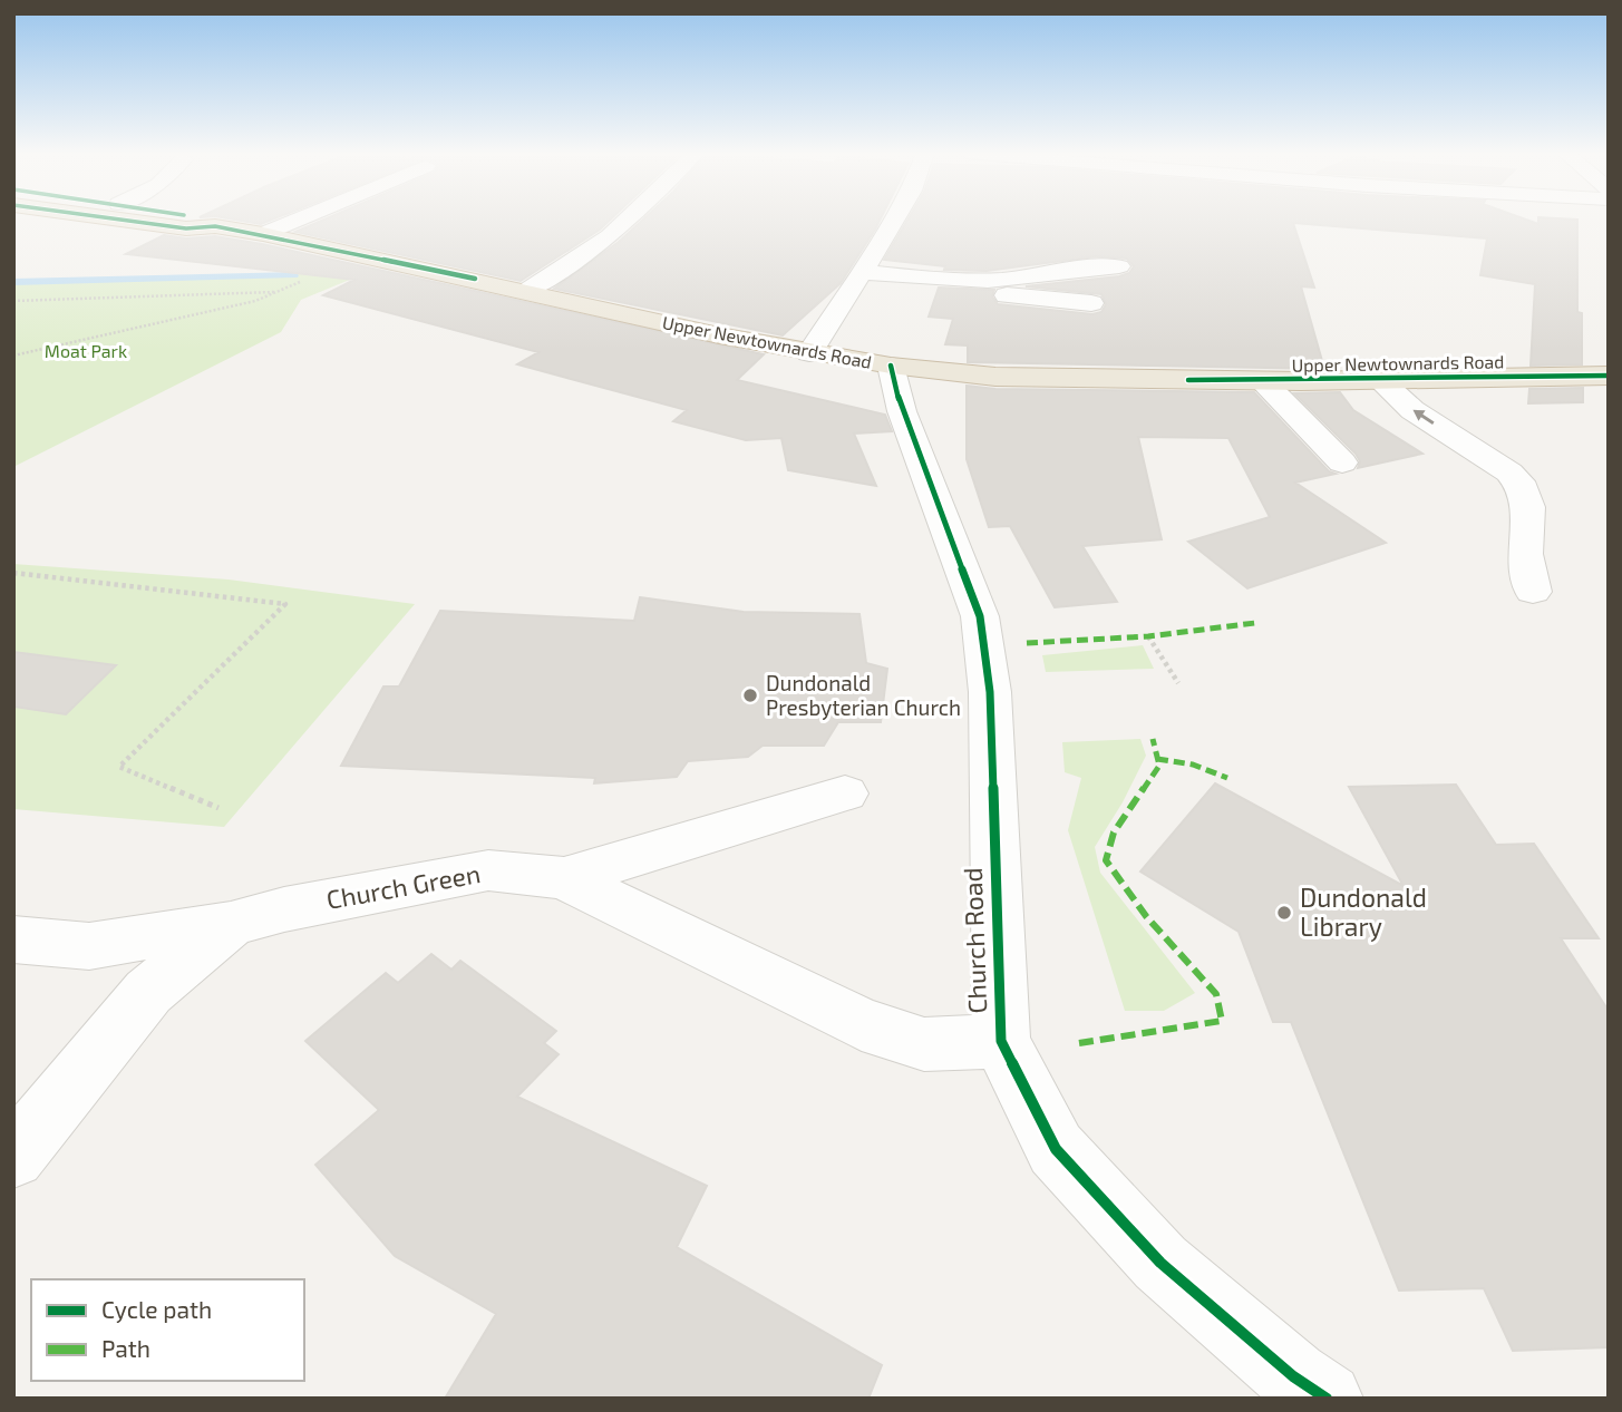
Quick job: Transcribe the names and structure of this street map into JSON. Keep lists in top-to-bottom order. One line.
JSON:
{"streets":{"highway":["Upper Newtownards Road"],"street":["Church Green","Church Road"]},"crossings":[["Upper Newtownards Road","Church Road"],["Church Green","Church Road"]],"parks":["Moat Park"],"places":["Dundonald Presbyterian Church","Dundonald Library"],"legend":["Cycle path","Path"]}
